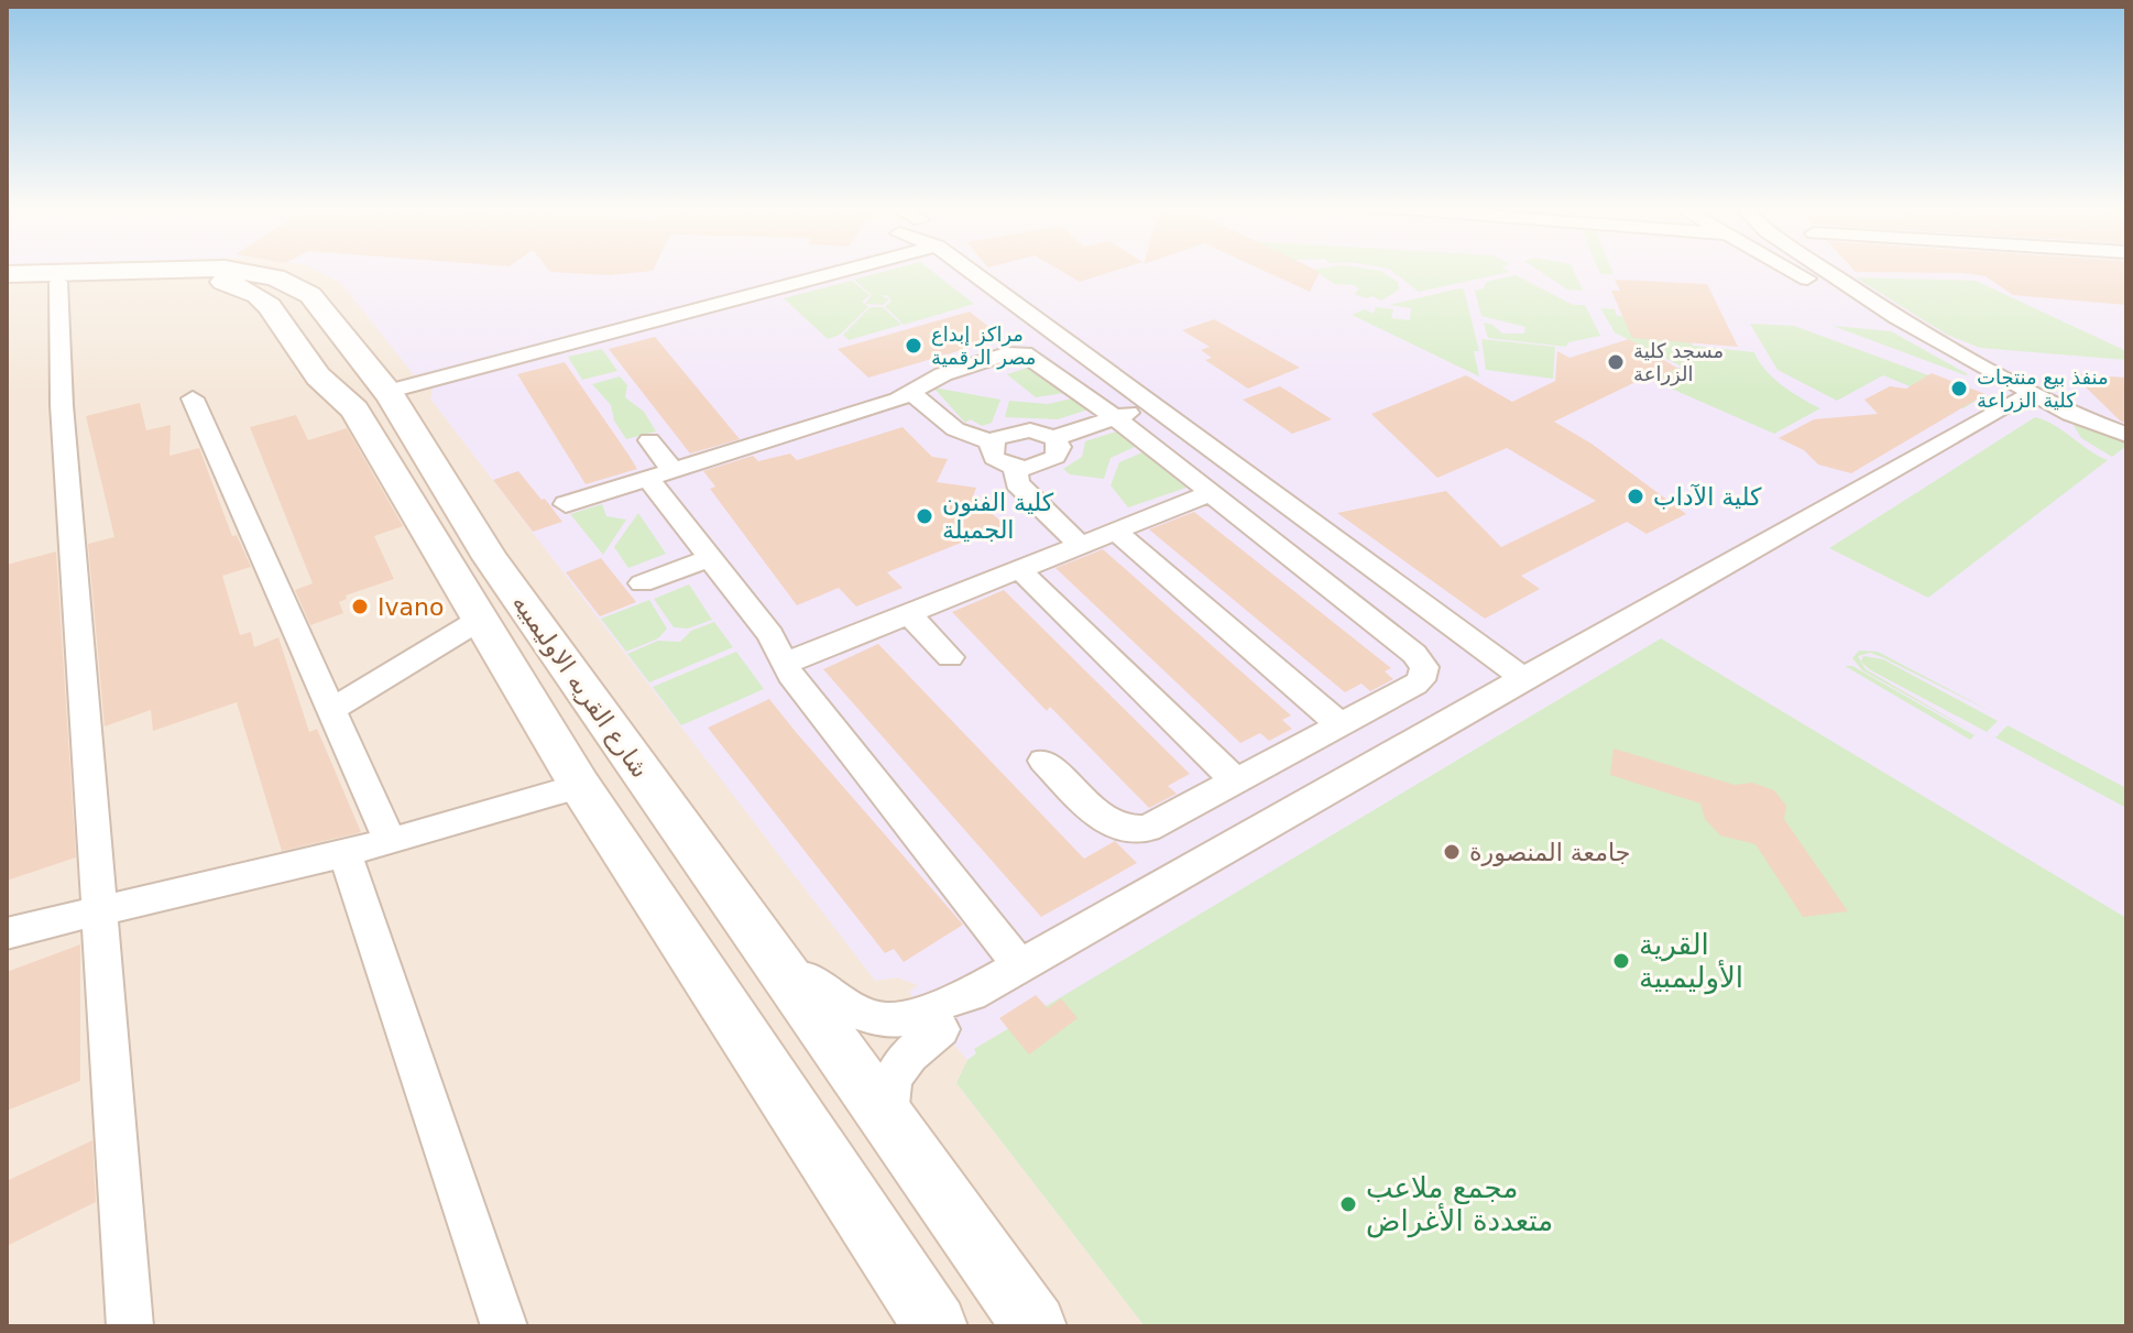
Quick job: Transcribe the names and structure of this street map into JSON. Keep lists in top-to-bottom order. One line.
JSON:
{"streets":{"main road":["شارع القريه الاوليمبيه"]},"places":["مراكز إبداع مصر الرقمية","مسجد كلية الزراعة","منفذ بيع منتجات كلية الزراعة","كلية الآداب","كلية الفنون الجميلة","Ivano","جامعة المنصورة","القرية الأوليمبية","مجمع ملاعب متعددة الأغراض"]}
